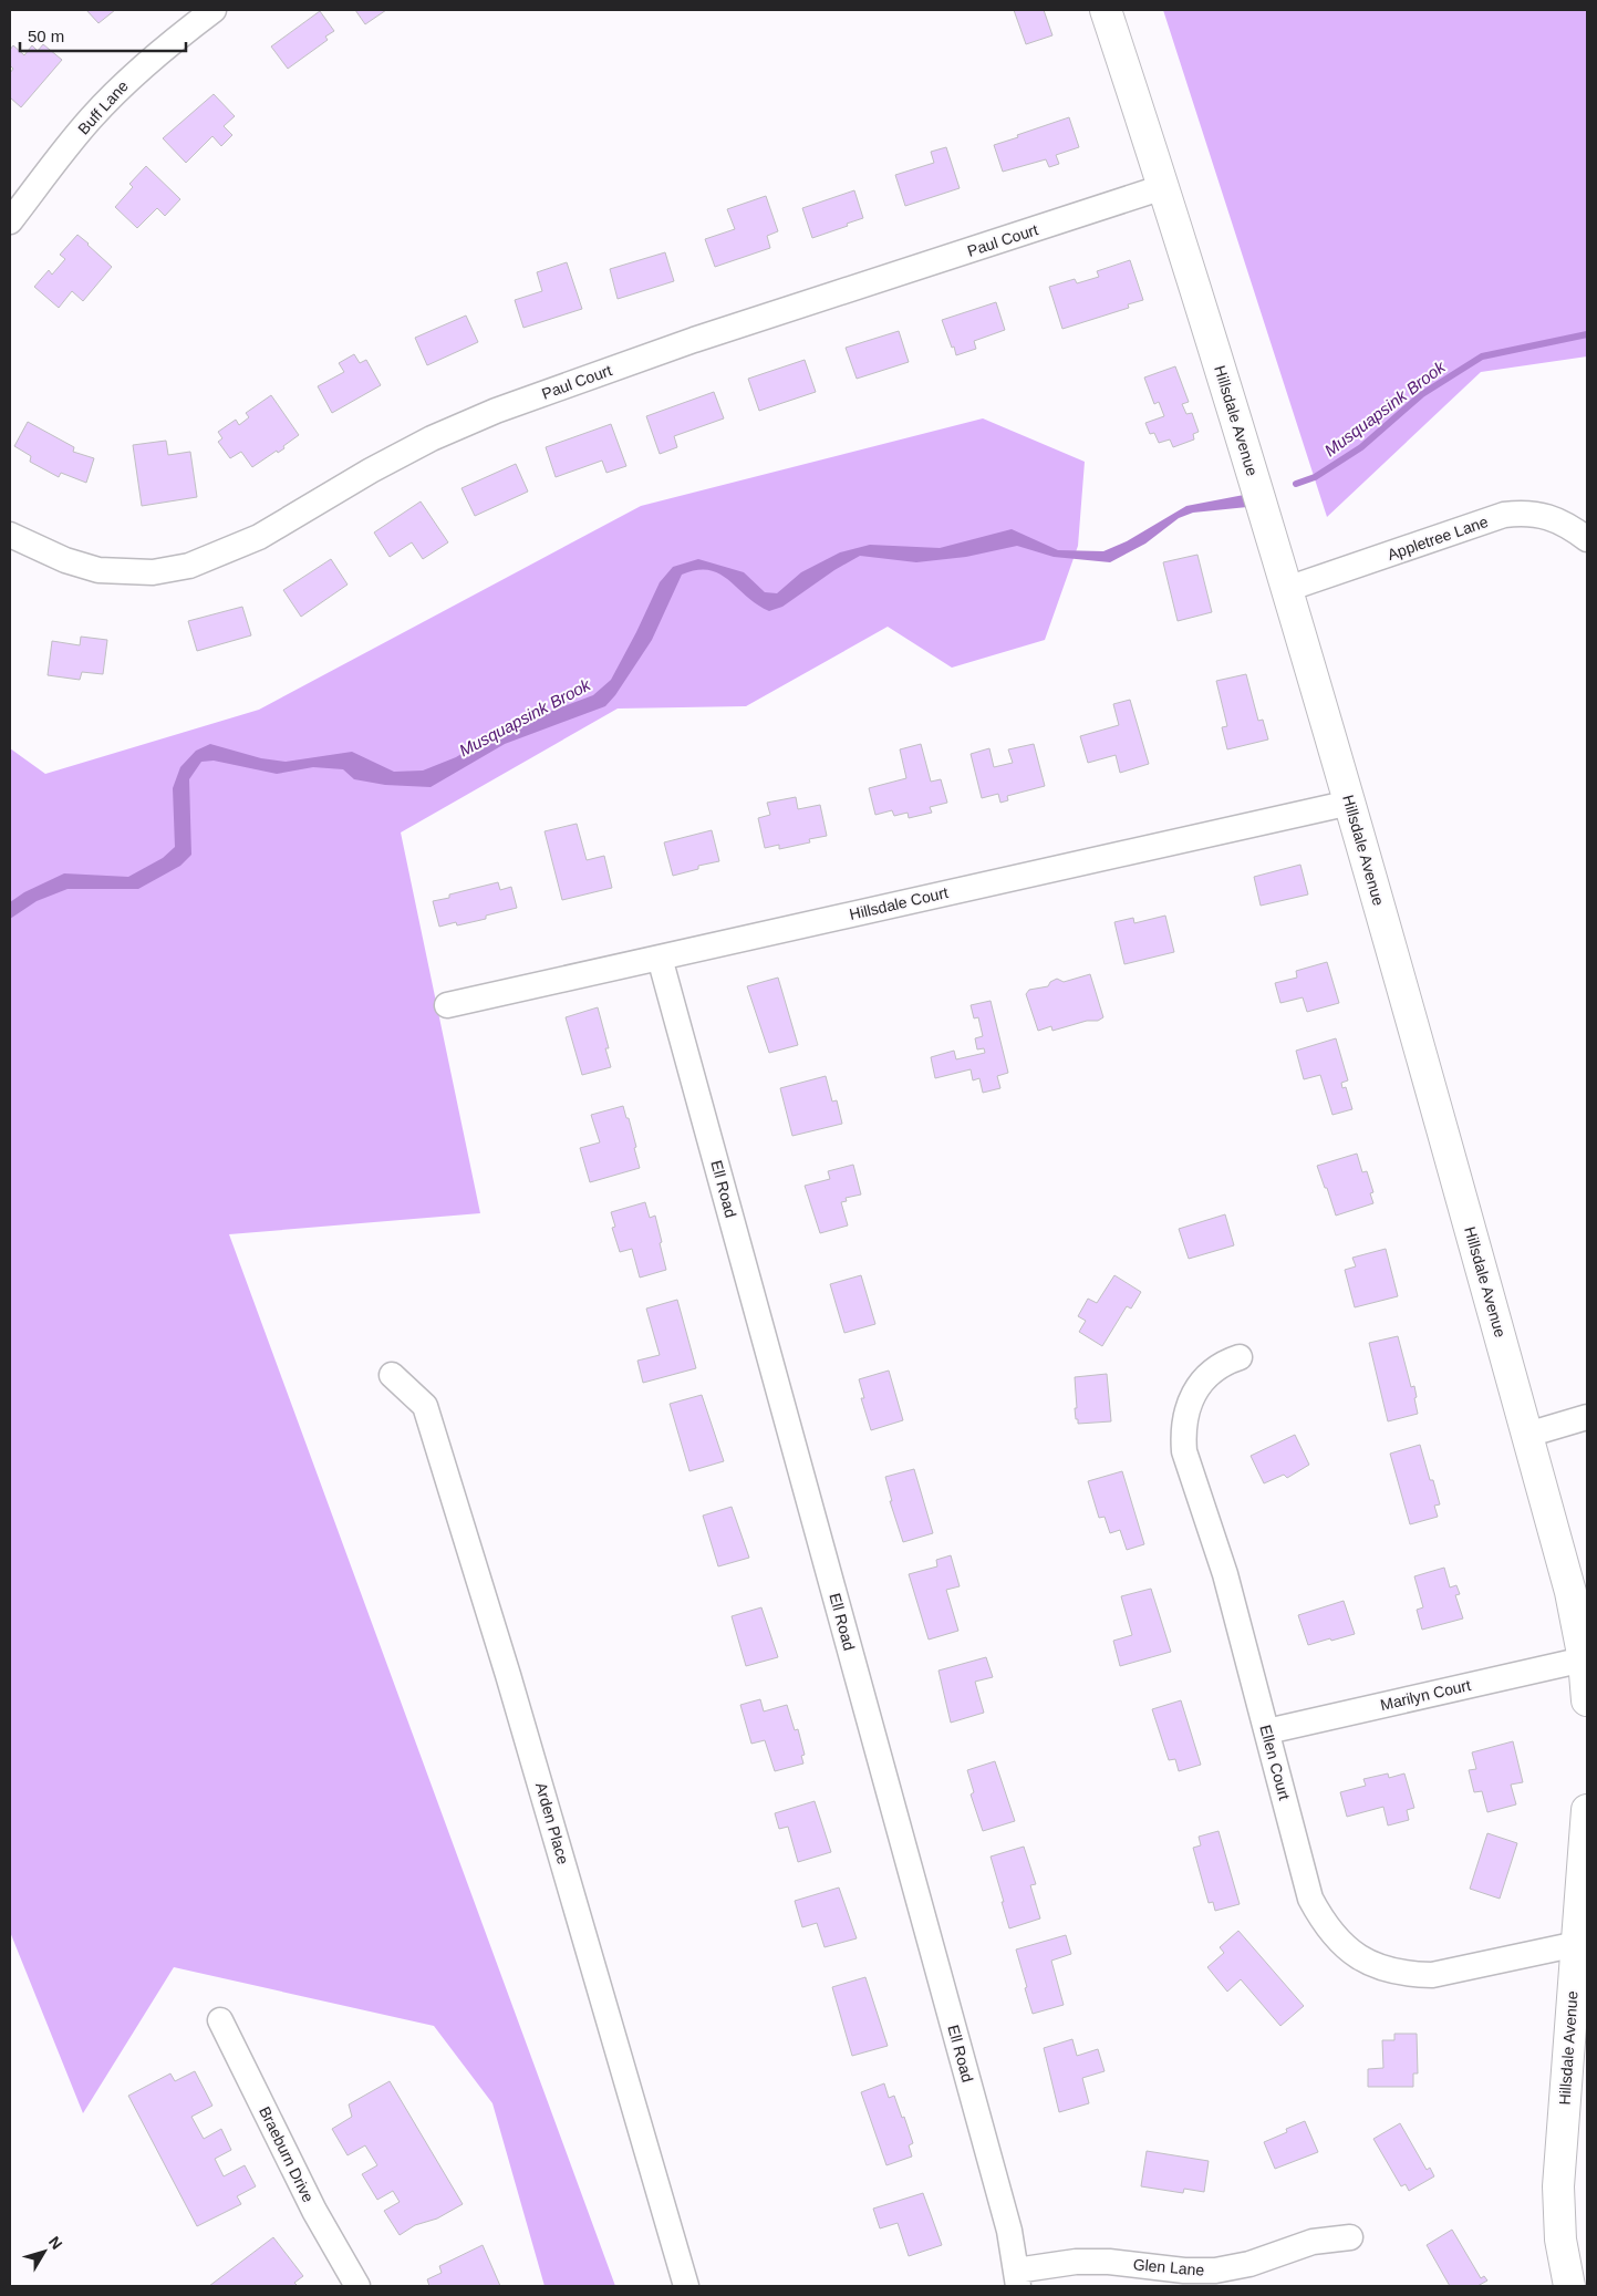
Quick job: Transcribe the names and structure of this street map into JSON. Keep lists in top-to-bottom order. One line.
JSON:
{"streets":{"street":["Buff Lane","Paul Court","Hillsdale Avenue","Appletree Lane","Hillsdale Court","Ell Road","Marilyn Court","Ellen Court","Arden Place","Braeburn Drive","Glen Lane"]},"crossings":[["Paul Court","Hillsdale Avenue"],["Hillsdale Avenue","Appletree Lane"],["Hillsdale Avenue","Hillsdale Court"],["Hillsdale Avenue","Marilyn Court"],["Hillsdale Avenue","Ellen Court"],["Hillsdale Court","Ell Road"],["Ell Road","Glen Lane"],["Marilyn Court","Ellen Court"]],"water":["Musquapsink Brook"],"scale_bar":"50 m","north":"top right"}
